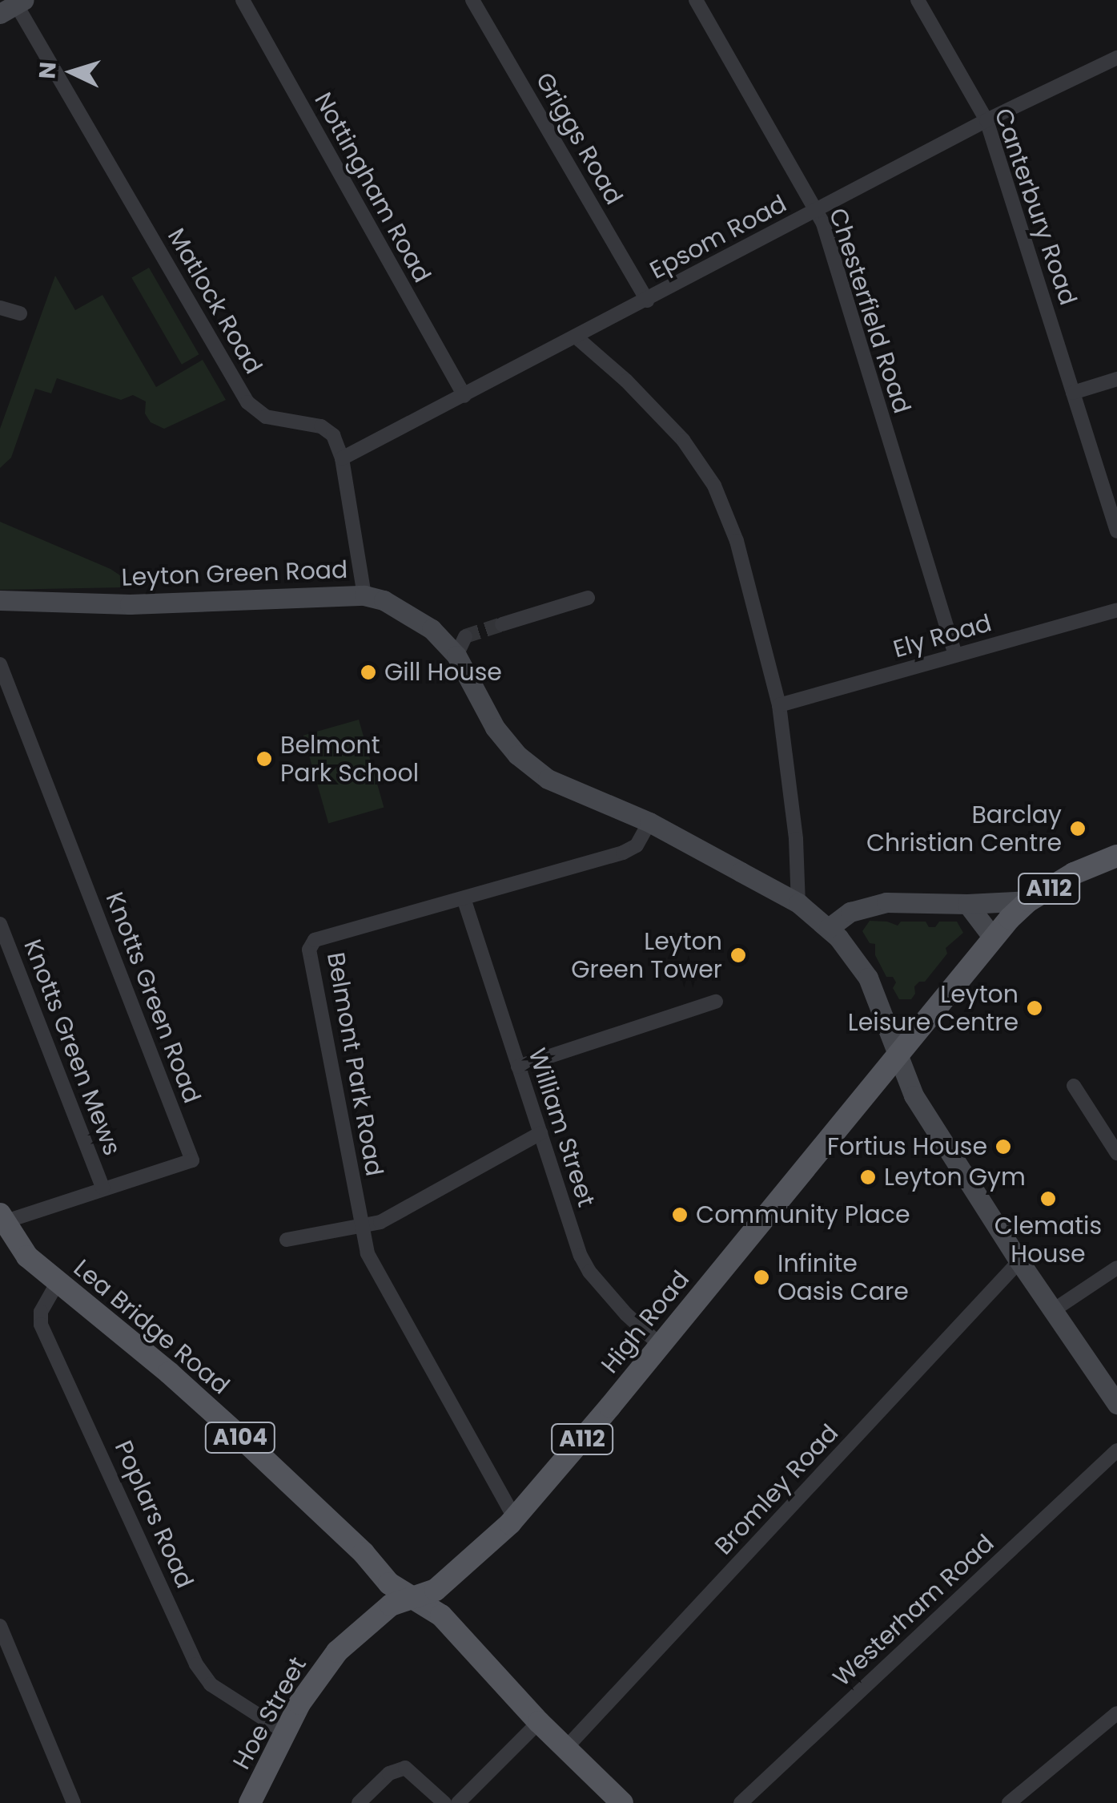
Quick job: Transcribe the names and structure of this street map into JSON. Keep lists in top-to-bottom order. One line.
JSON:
{"streets":{"main road":["Leyton Green Road","A112","High Road","Lea Bridge Road","A104","Hoe Street"],"street":["Griggs Road","Nottingham Road","Canterbury Road","Epsom Road","Matlock Road","Chesterfield Road","Ely Road","Knotts Green Road","Knotts Green Mews","Belmont Park Road","William Street","Bromley Road","Poplars Road","Westerham Road"]},"crossings":[["Griggs Road","Epsom Road"],["Nottingham Road","Epsom Road"],["Canterbury Road","Epsom Road"],["Epsom Road","Matlock Road"],["Epsom Road","Chesterfield Road"],["Matlock Road","Leyton Green Road"],["Chesterfield Road","Ely Road"],["Leyton Green Road","A112"],["Leyton Green Road","Belmont Park Road"],["Leyton Green Road","High Road"],["Leyton Green Road","Bromley Road"],["A112","High Road"],["Knotts Green Road","Knotts Green Mews"],["Knotts Green Road","Lea Bridge Road"],["Belmont Park Road","William Street"],["Belmont Park Road","High Road"],["William Street","High Road"],["High Road","Lea Bridge Road"],["High Road","Hoe Street"],["Lea Bridge Road","Bromley Road"],["Lea Bridge Road","Poplars Road"],["Lea Bridge Road","Hoe Street"],["Poplars Road","Hoe Street"]],"places":["Gill House","Belmont Park School","Barclay Christian Centre","Leyton Green Tower","Leyton Leisure Centre","Fortius House","Leyton Gym","Clematis House","Community Place","Infinite Oasis Care"],"north":"left"}
